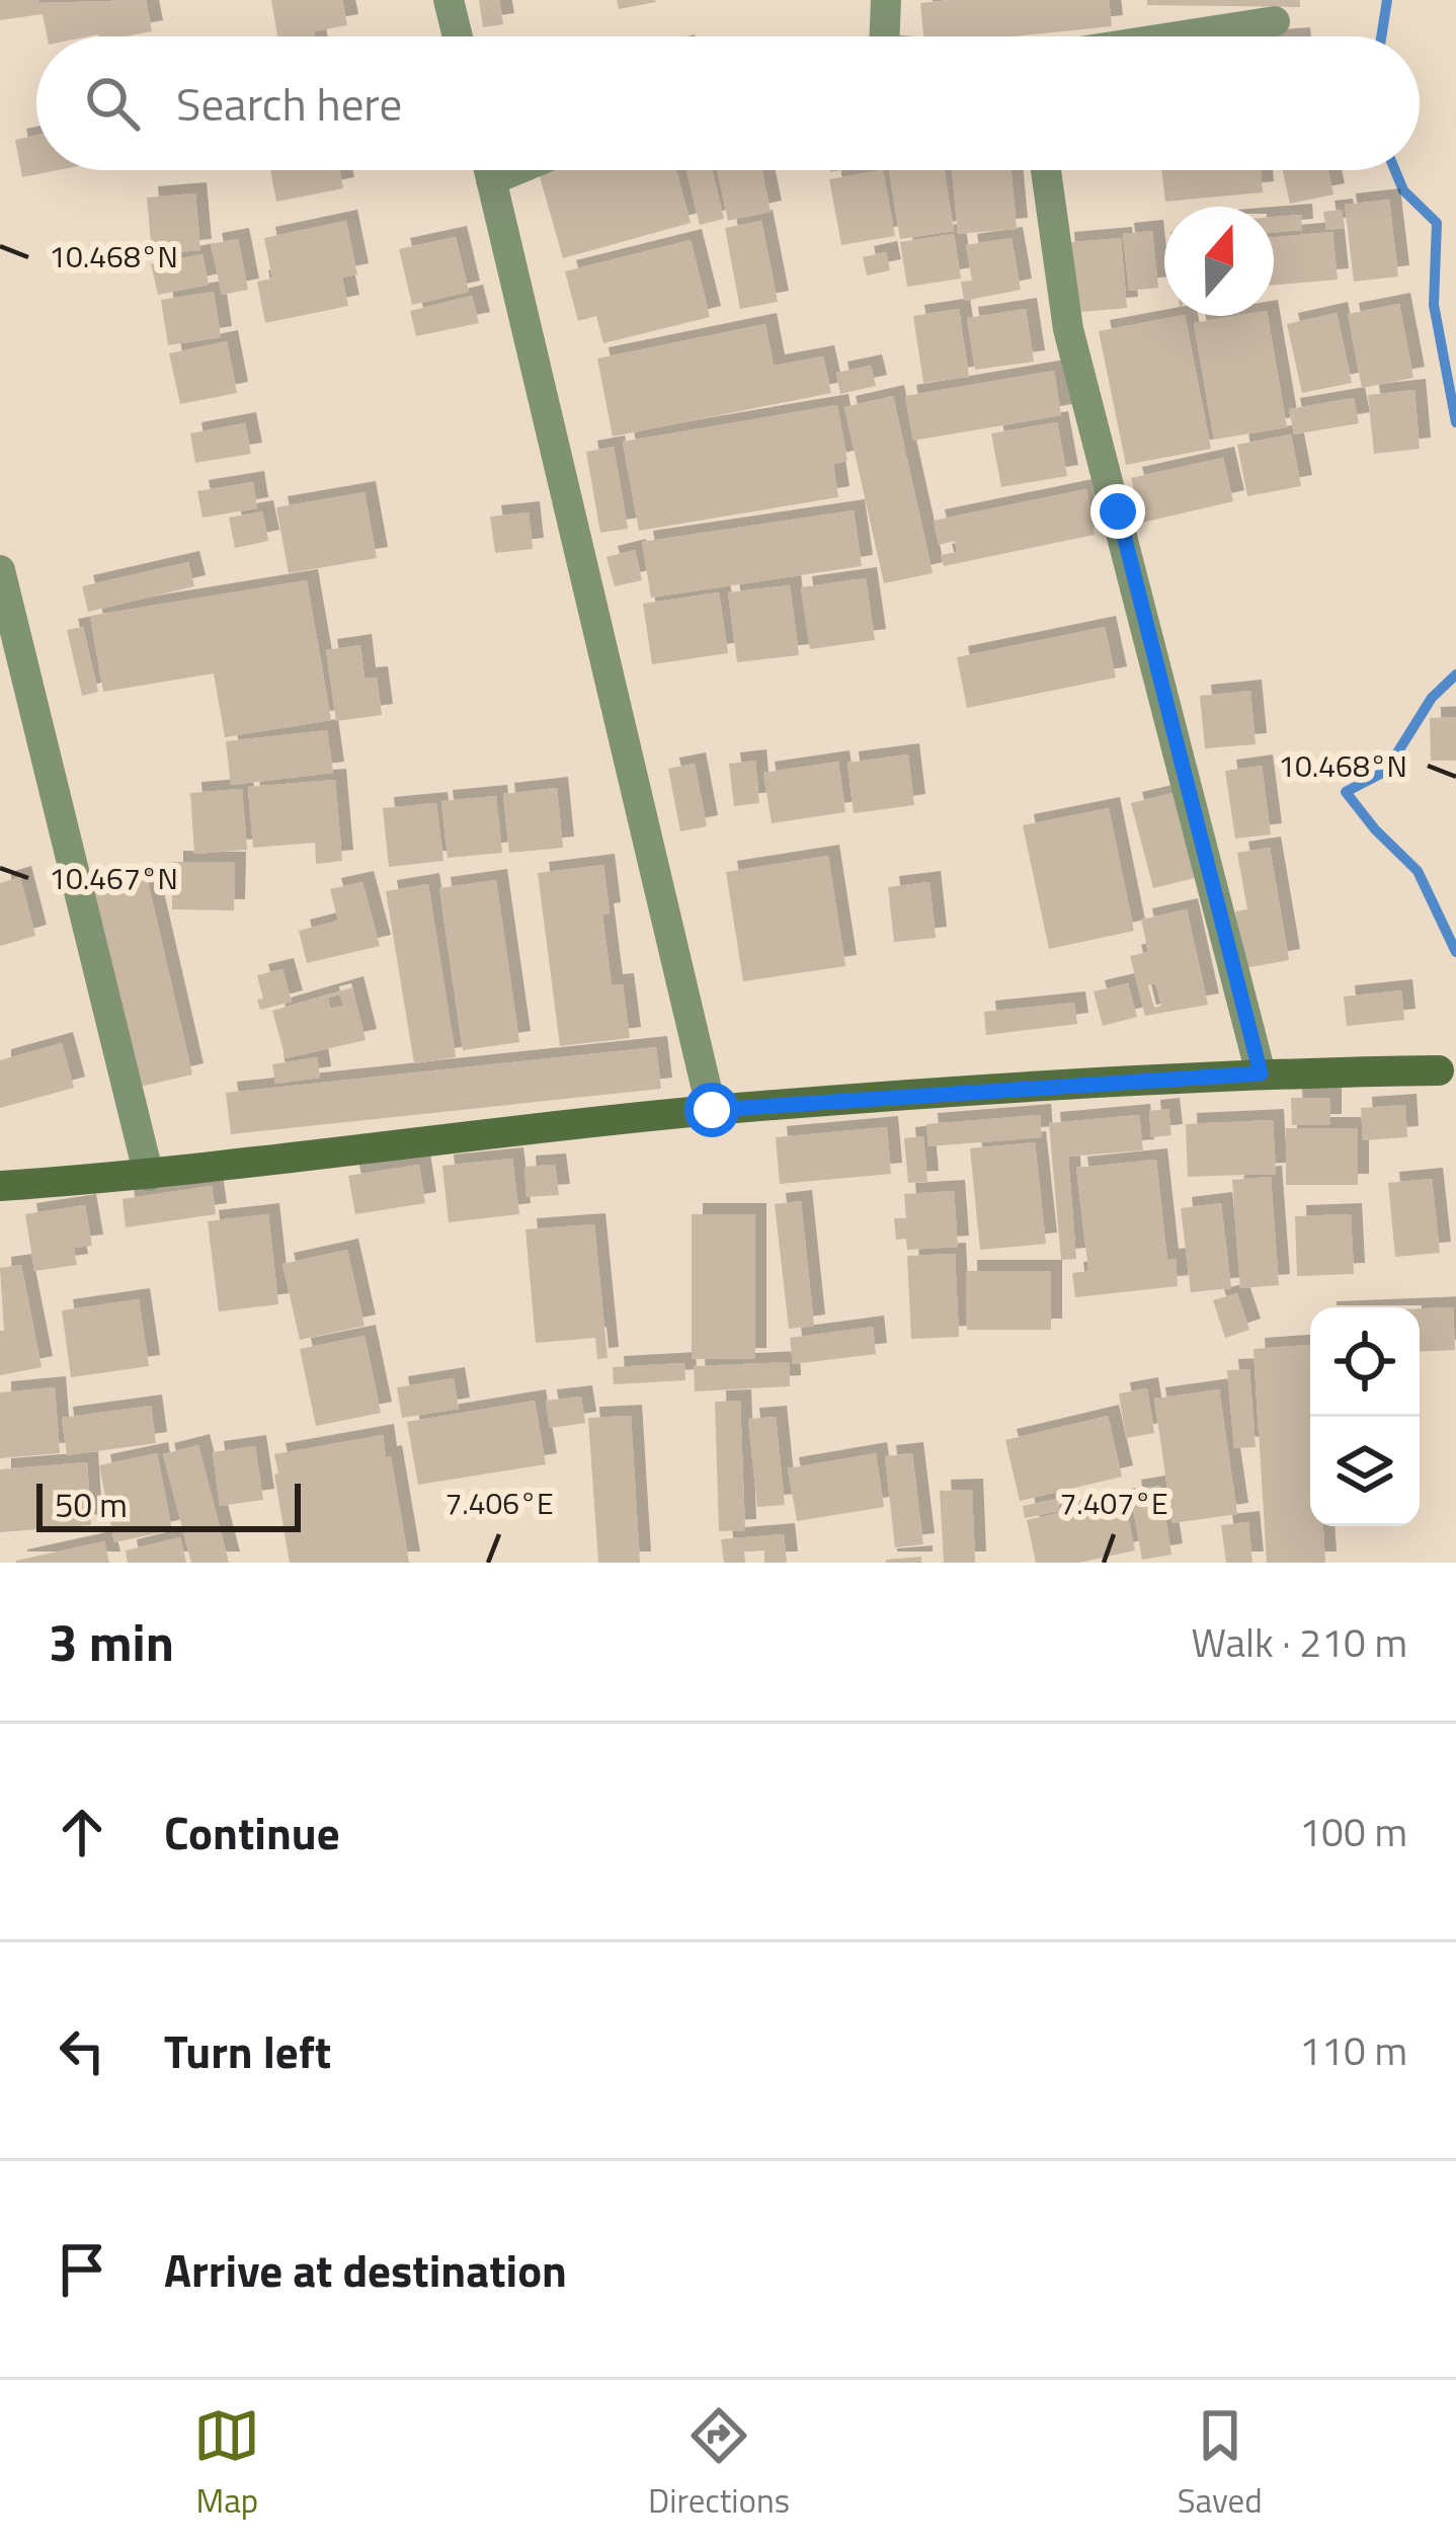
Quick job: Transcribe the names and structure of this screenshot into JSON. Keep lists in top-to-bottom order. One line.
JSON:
{"scale_bar":"50 m","north":"top","page":{"search":"Search here","scale":"50 m","heading":["3 min","Walk · 210 m"],"list":[["Continue","100 m"],["Turn left","110 m"],"Arrive at destination"],"nav":["Map","Directions","Saved"]},"coordinates":["10.468°N","10.467°N","7.406°E","7.407°E"]}
